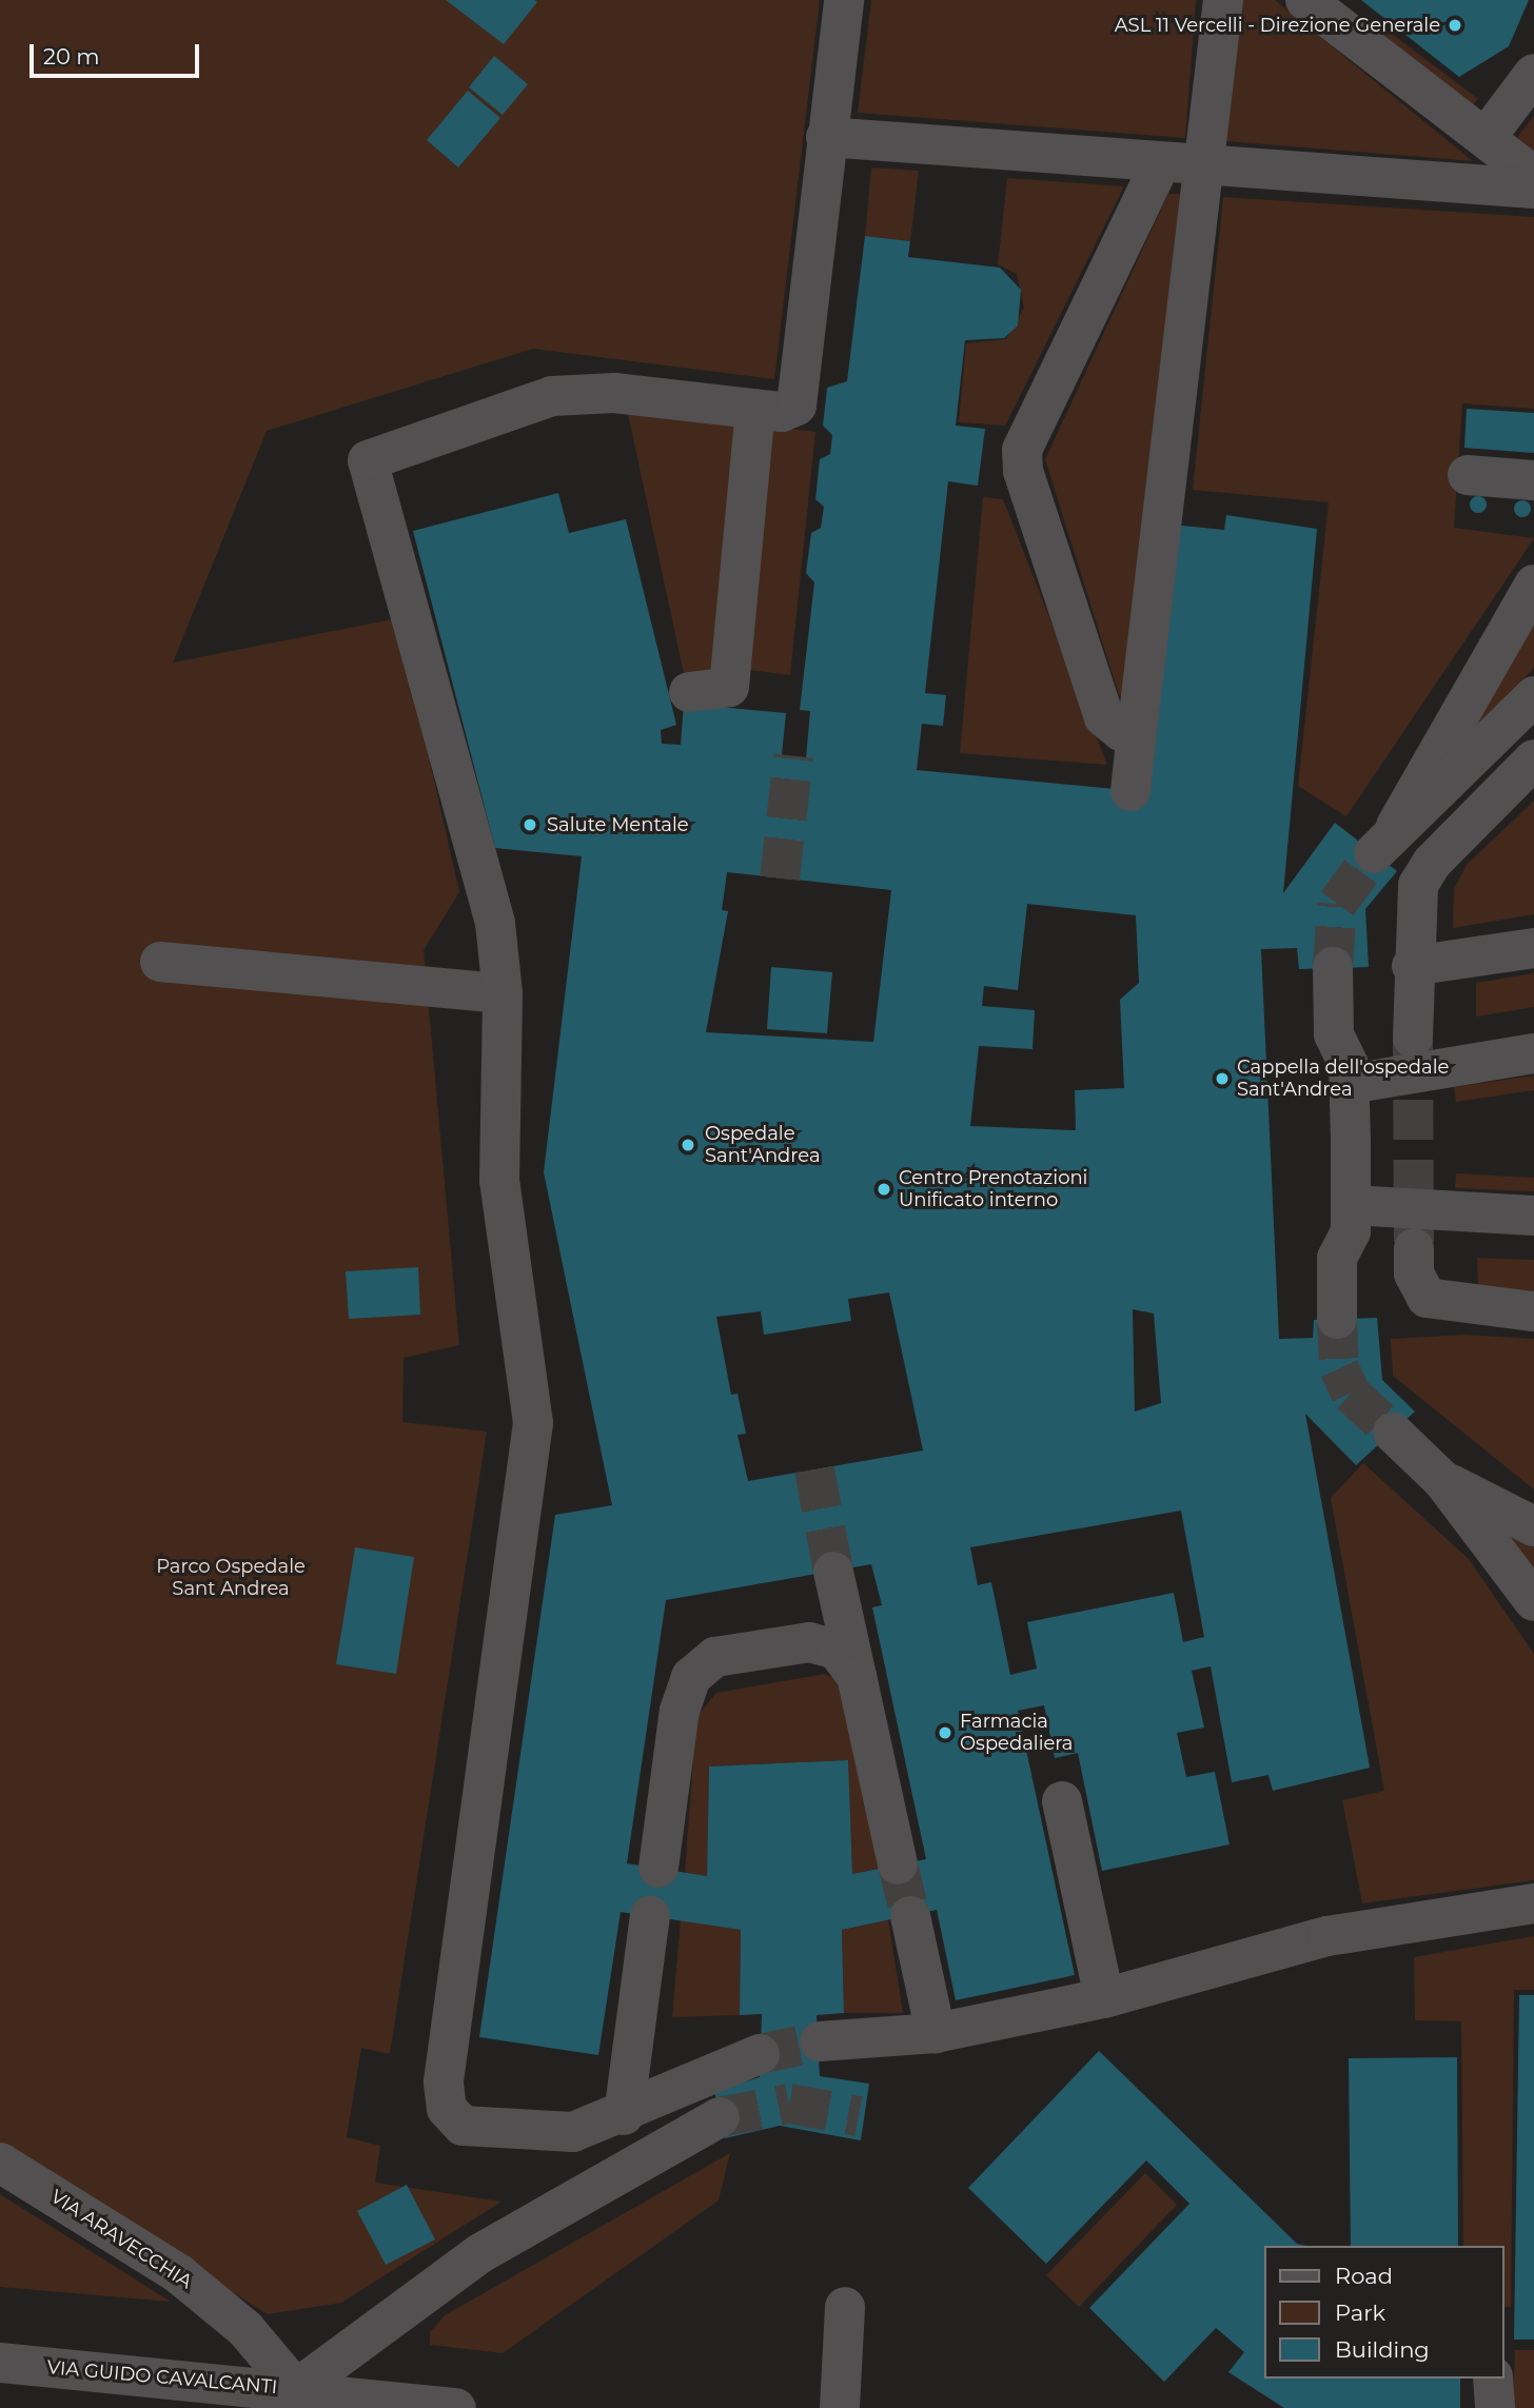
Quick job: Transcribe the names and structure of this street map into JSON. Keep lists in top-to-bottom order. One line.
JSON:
{"streets":{"street":["VIA ARAVECCHIA","VIA GUIDO CAVALCANTI"]},"crossings":[["VIA ARAVECCHIA","VIA GUIDO CAVALCANTI"]],"parks":["Parco Ospedale Sant Andrea"],"places":["ASL 11 Vercelli - Direzione Generale","Salute Mentale","Cappella dell'ospedale Sant'Andrea","Ospedale Sant'Andrea","Centro Prenotazioni Unificato interno","Farmacia Ospedaliera"],"legend":["Road","Park","Building"],"scale_bar":"20 m"}
